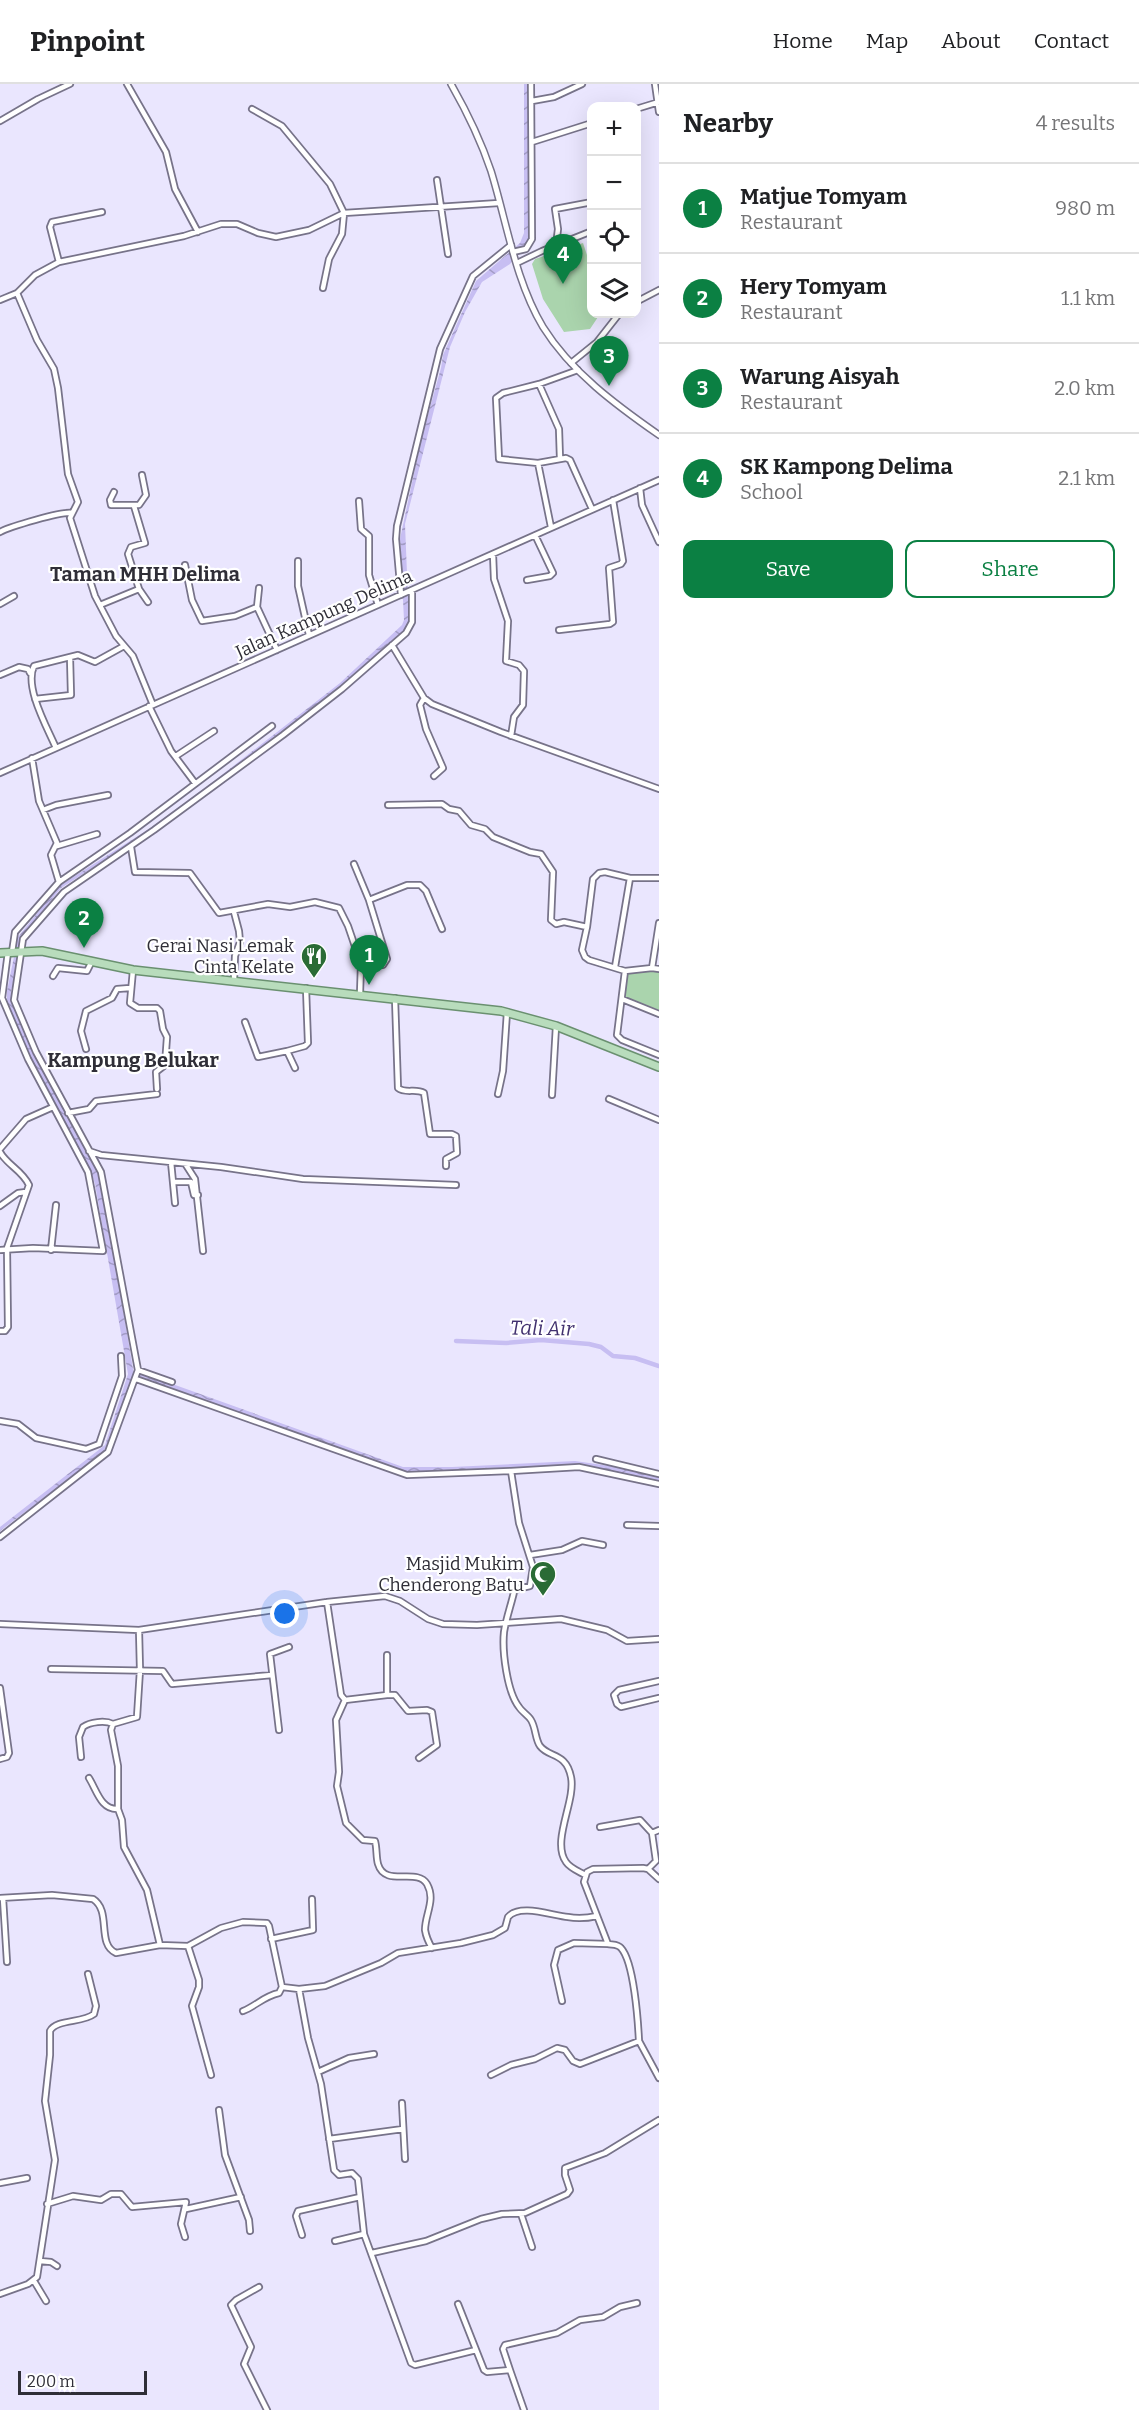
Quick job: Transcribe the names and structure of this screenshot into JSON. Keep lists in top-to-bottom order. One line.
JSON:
{"streets":{"street":["Jalan Kampung Delima"]},"districts":["Taman MHH Delima","Kampung Belukar"],"water":["Tali Air"],"places":{"restaurant":["Gerai Nasi Lemak Cinta Kelate"],"mosque":["Masjid Mukim Chenderong Batu"]},"scale_bar":"200 m","page":{"header":"Pinpoint","nav":["Home","Map","About","Contact"],"heading":["Nearby","4 results"],"map_buttons":["+","−"],"list":[{"mark":"1","name":"Matjue Tomyam","note":"Restaurant","value":"980 m"},{"mark":"2","name":"Hery Tomyam","note":"Restaurant","value":"1.1 km"},{"mark":"3","name":"Warung Aisyah","note":"Restaurant","value":"2.0 km"},{"mark":"4","name":"SK Kampong Delima","note":"School","value":"2.1 km"}],"pins":["4","3","2","1"],"buttons":["Save","Share"],"scale":"200 m"}}
